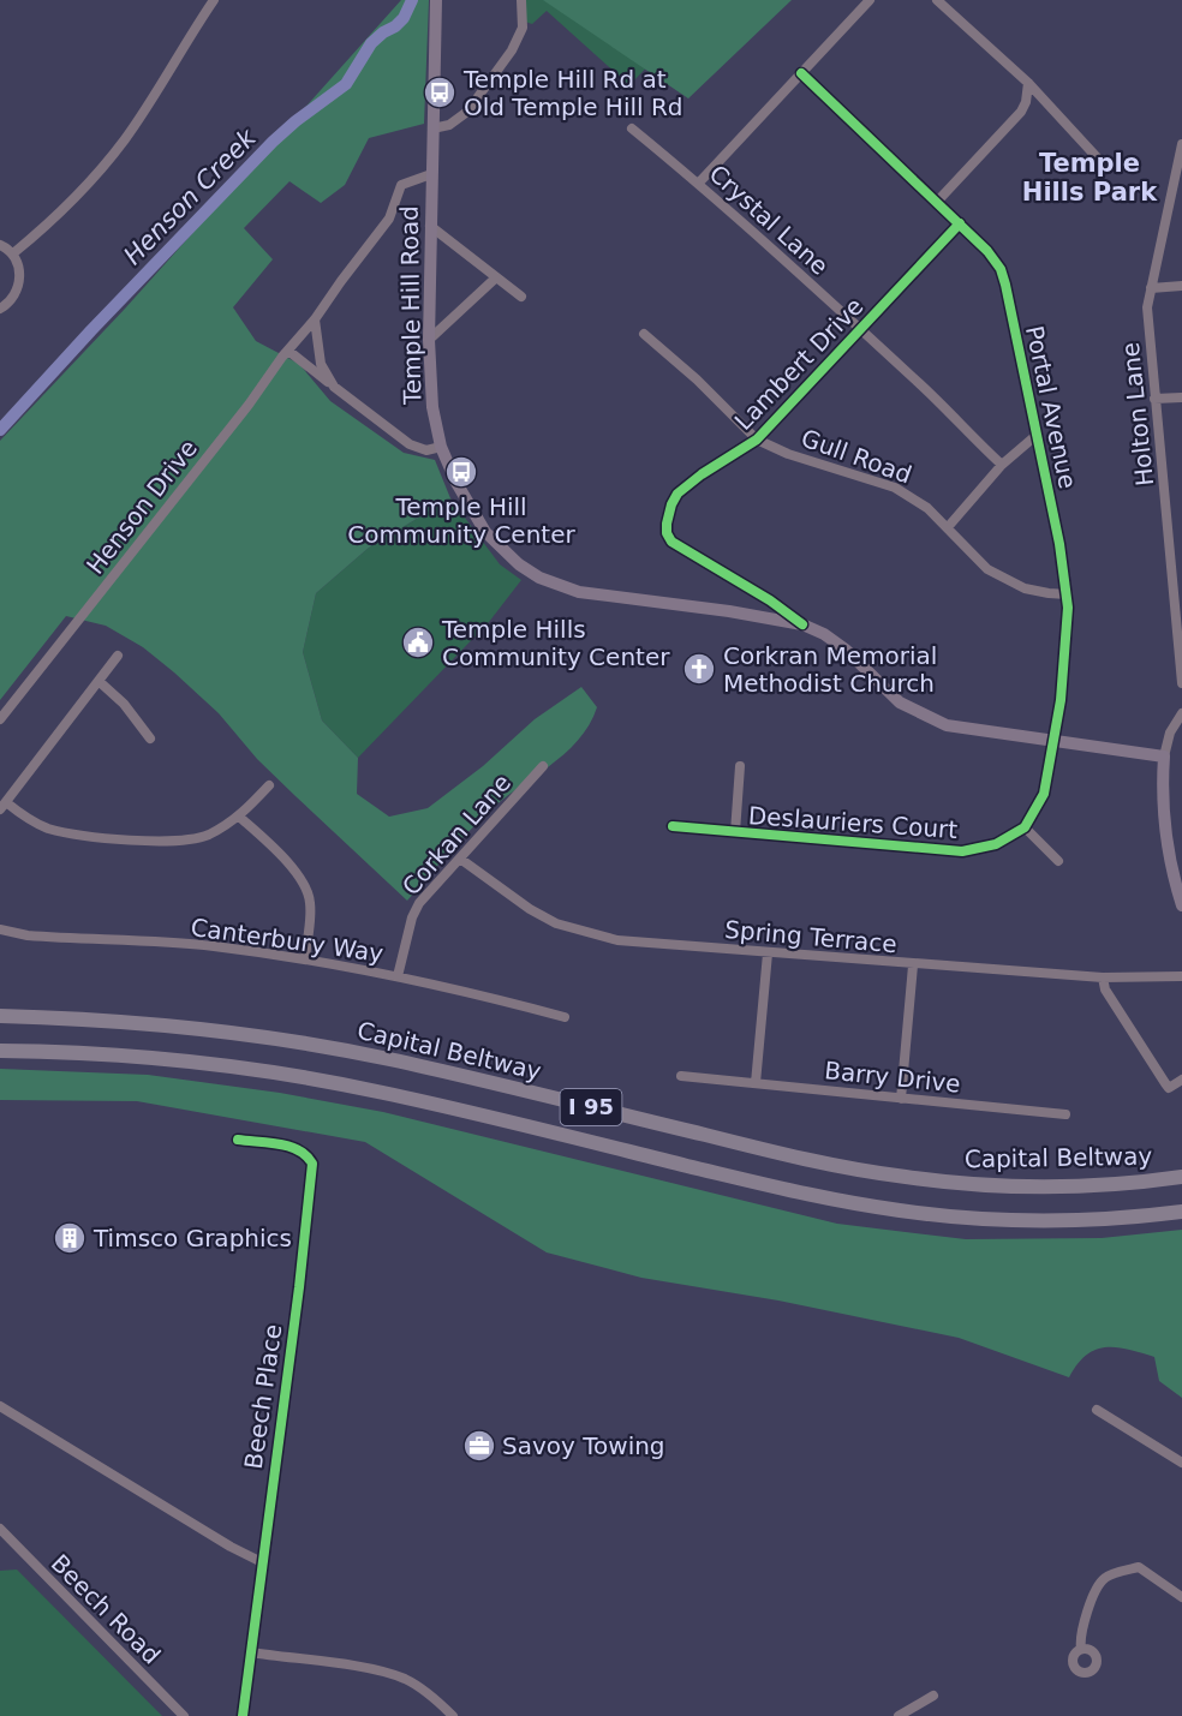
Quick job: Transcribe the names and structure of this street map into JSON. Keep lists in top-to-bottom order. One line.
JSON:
{"streets":{"highway":["Capital Beltway","I 95"],"main road":["Temple Hill Road"],"street":["Crystal Lane","Lambert Drive","Portal Avenue","Holton Lane","Gull Road","Henson Drive","Deslauriers Court","Corkan Lane","Spring Terrace","Canterbury Way","Barry Drive","Beech Place","Beech Road"]},"crossings":[["Crystal Lane","Lambert Drive"],["Temple Hill Road","Lambert Drive"],["Temple Hill Road","Portal Avenue"],["Temple Hill Road","Henson Drive"],["Lambert Drive","Portal Avenue"],["Lambert Drive","Gull Road"],["Portal Avenue","Gull Road"],["Portal Avenue","Deslauriers Court"],["Corkan Lane","Spring Terrace"],["Corkan Lane","Canterbury Way"]],"districts":["Temple Hills Park"],"water":["Henson Creek"],"places":{"bus stop":["Temple Hill Rd at Old Temple Hill Rd","Temple Hill Community Center"],"public building":["Temple Hills Community Center"],"church":["Corkran Memorial Methodist Church"],"building":["Timsco Graphics"],"office":["Savoy Towing"]}}
